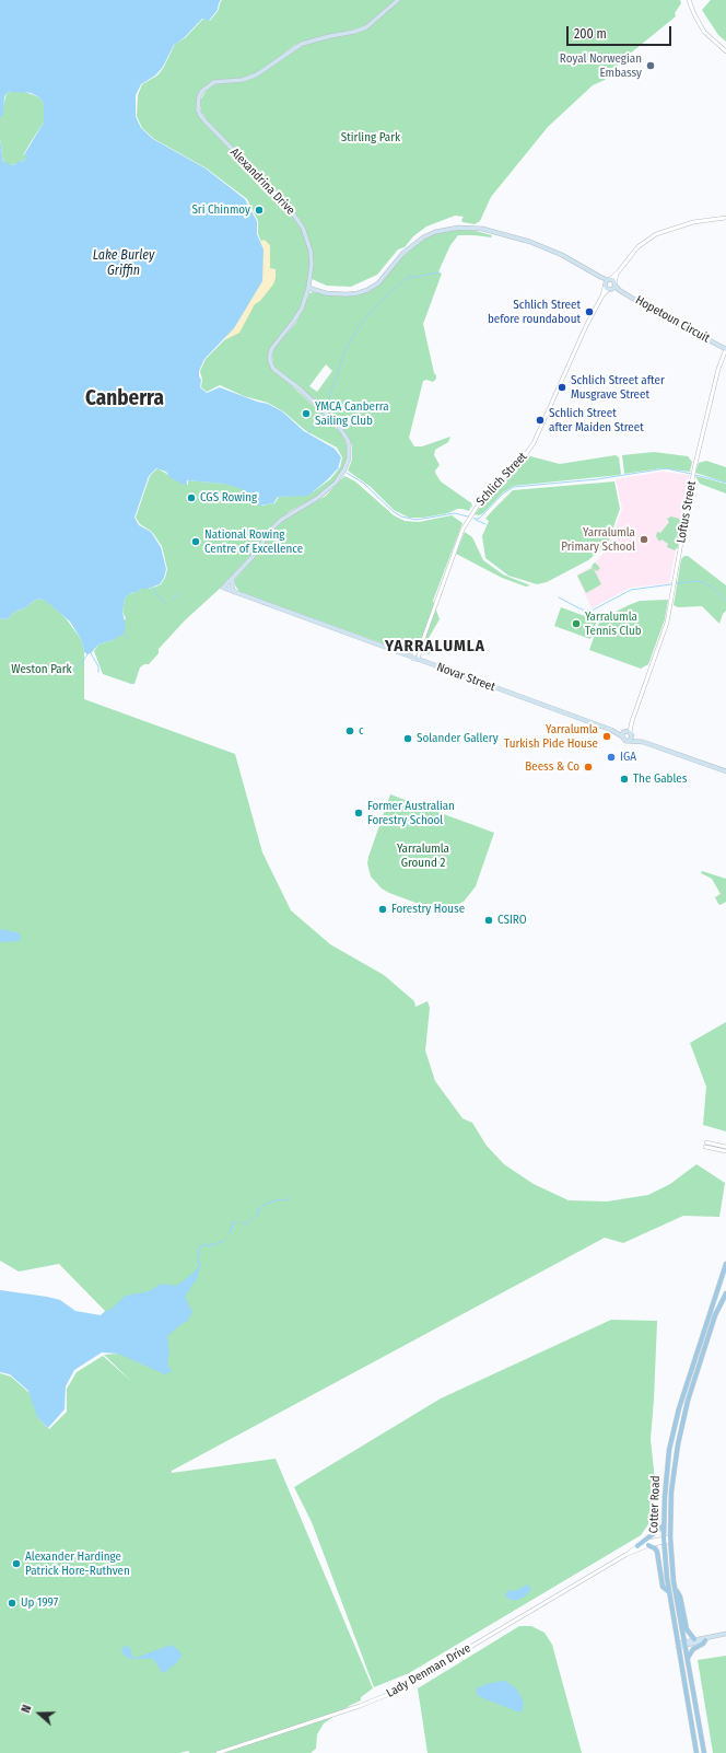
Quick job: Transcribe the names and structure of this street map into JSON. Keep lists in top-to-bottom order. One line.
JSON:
{"streets":{"main road":["Alexandrina Drive","Hopetoun Circuit","Novar Street","Cotter Road"],"street":["Schlich Street","Loftus Street","Lady Denman Drive"]},"crossings":[["Alexandrina Drive","Hopetoun Circuit"],["Alexandrina Drive","Novar Street"],["Hopetoun Circuit","Schlich Street"],["Hopetoun Circuit","Loftus Street"],["Schlich Street","Novar Street"],["Loftus Street","Novar Street"],["Cotter Road","Lady Denman Drive"]],"districts":["Canberra","YARRALUMLA"],"water":["Lake Burley Griffin"],"parks":["Stirling Park","Weston Park","Yarralumla Ground 2"],"places":["Royal Norwegian Embassy","Sri Chinmoy","Schlich Street before roundabout","Schlich Street after Musgrave Street","YMCA Canberra Sailing Club","Schlich Street after Maiden Street","CGS Rowing","Yarralumla Primary School","National Rowing Centre of Excellence","Yarralumla Tennis Club","c","Yarralumla Turkish Pide House","Solander Gallery","IGA","Beess & Co","The Gables","Former Australian Forestry School","Forestry House","CSIRO","Alexander Hardinge Patrick Hore-Ruthven","Up 1997"],"scale_bar":"200 m","north":"left"}
